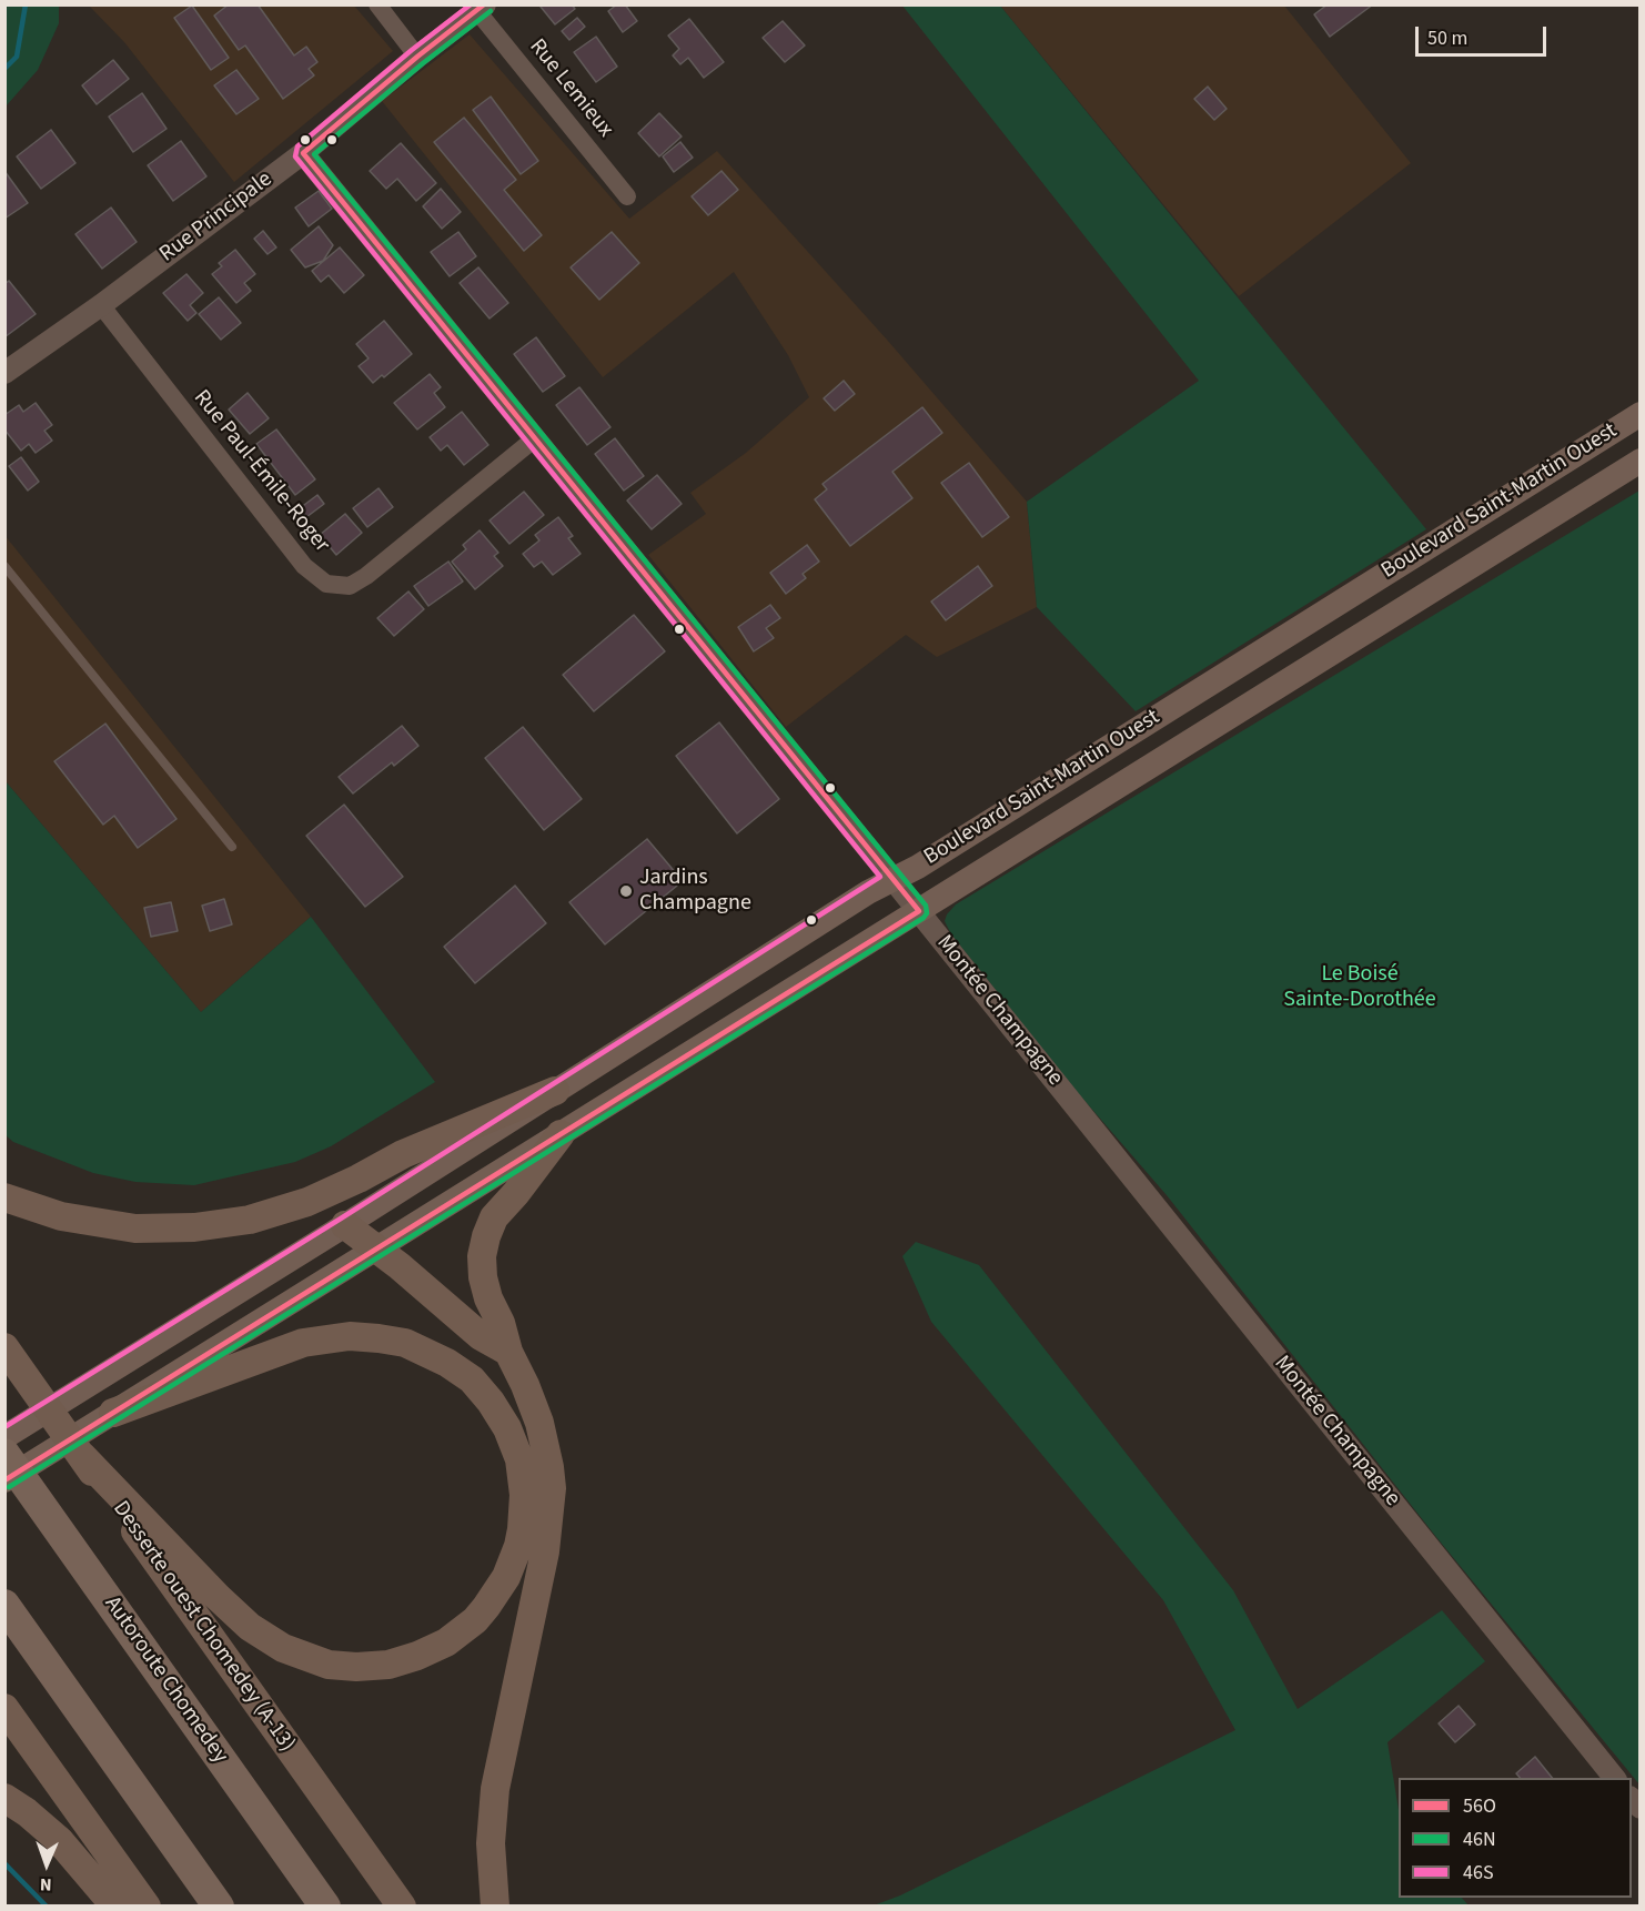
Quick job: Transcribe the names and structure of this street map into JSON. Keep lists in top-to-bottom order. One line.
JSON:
{"streets":{"highway":["Autoroute Chomedey"],"main road":["Boulevard Saint-Martin Ouest","Desserte ouest Chomedey (A-13)"],"street":["Rue Lemieux","Rue Principale","Rue Paul-Émile-Roger","Montée Champagne"]},"crossings":[["Rue Lemieux","Rue Principale"],["Rue Principale","Rue Paul-Émile-Roger"],["Rue Principale","Montée Champagne"],["Rue Paul-Émile-Roger","Montée Champagne"],["Boulevard Saint-Martin Ouest","Montée Champagne"]],"parks":["Le Boisé Sainte-Dorothée"],"places":["Jardins Champagne"],"lines":["transit line 56O","transit line 46S","transit line 46N"],"legend":["56O","46N","46S"],"scale_bar":"50 m","north":"bottom"}
